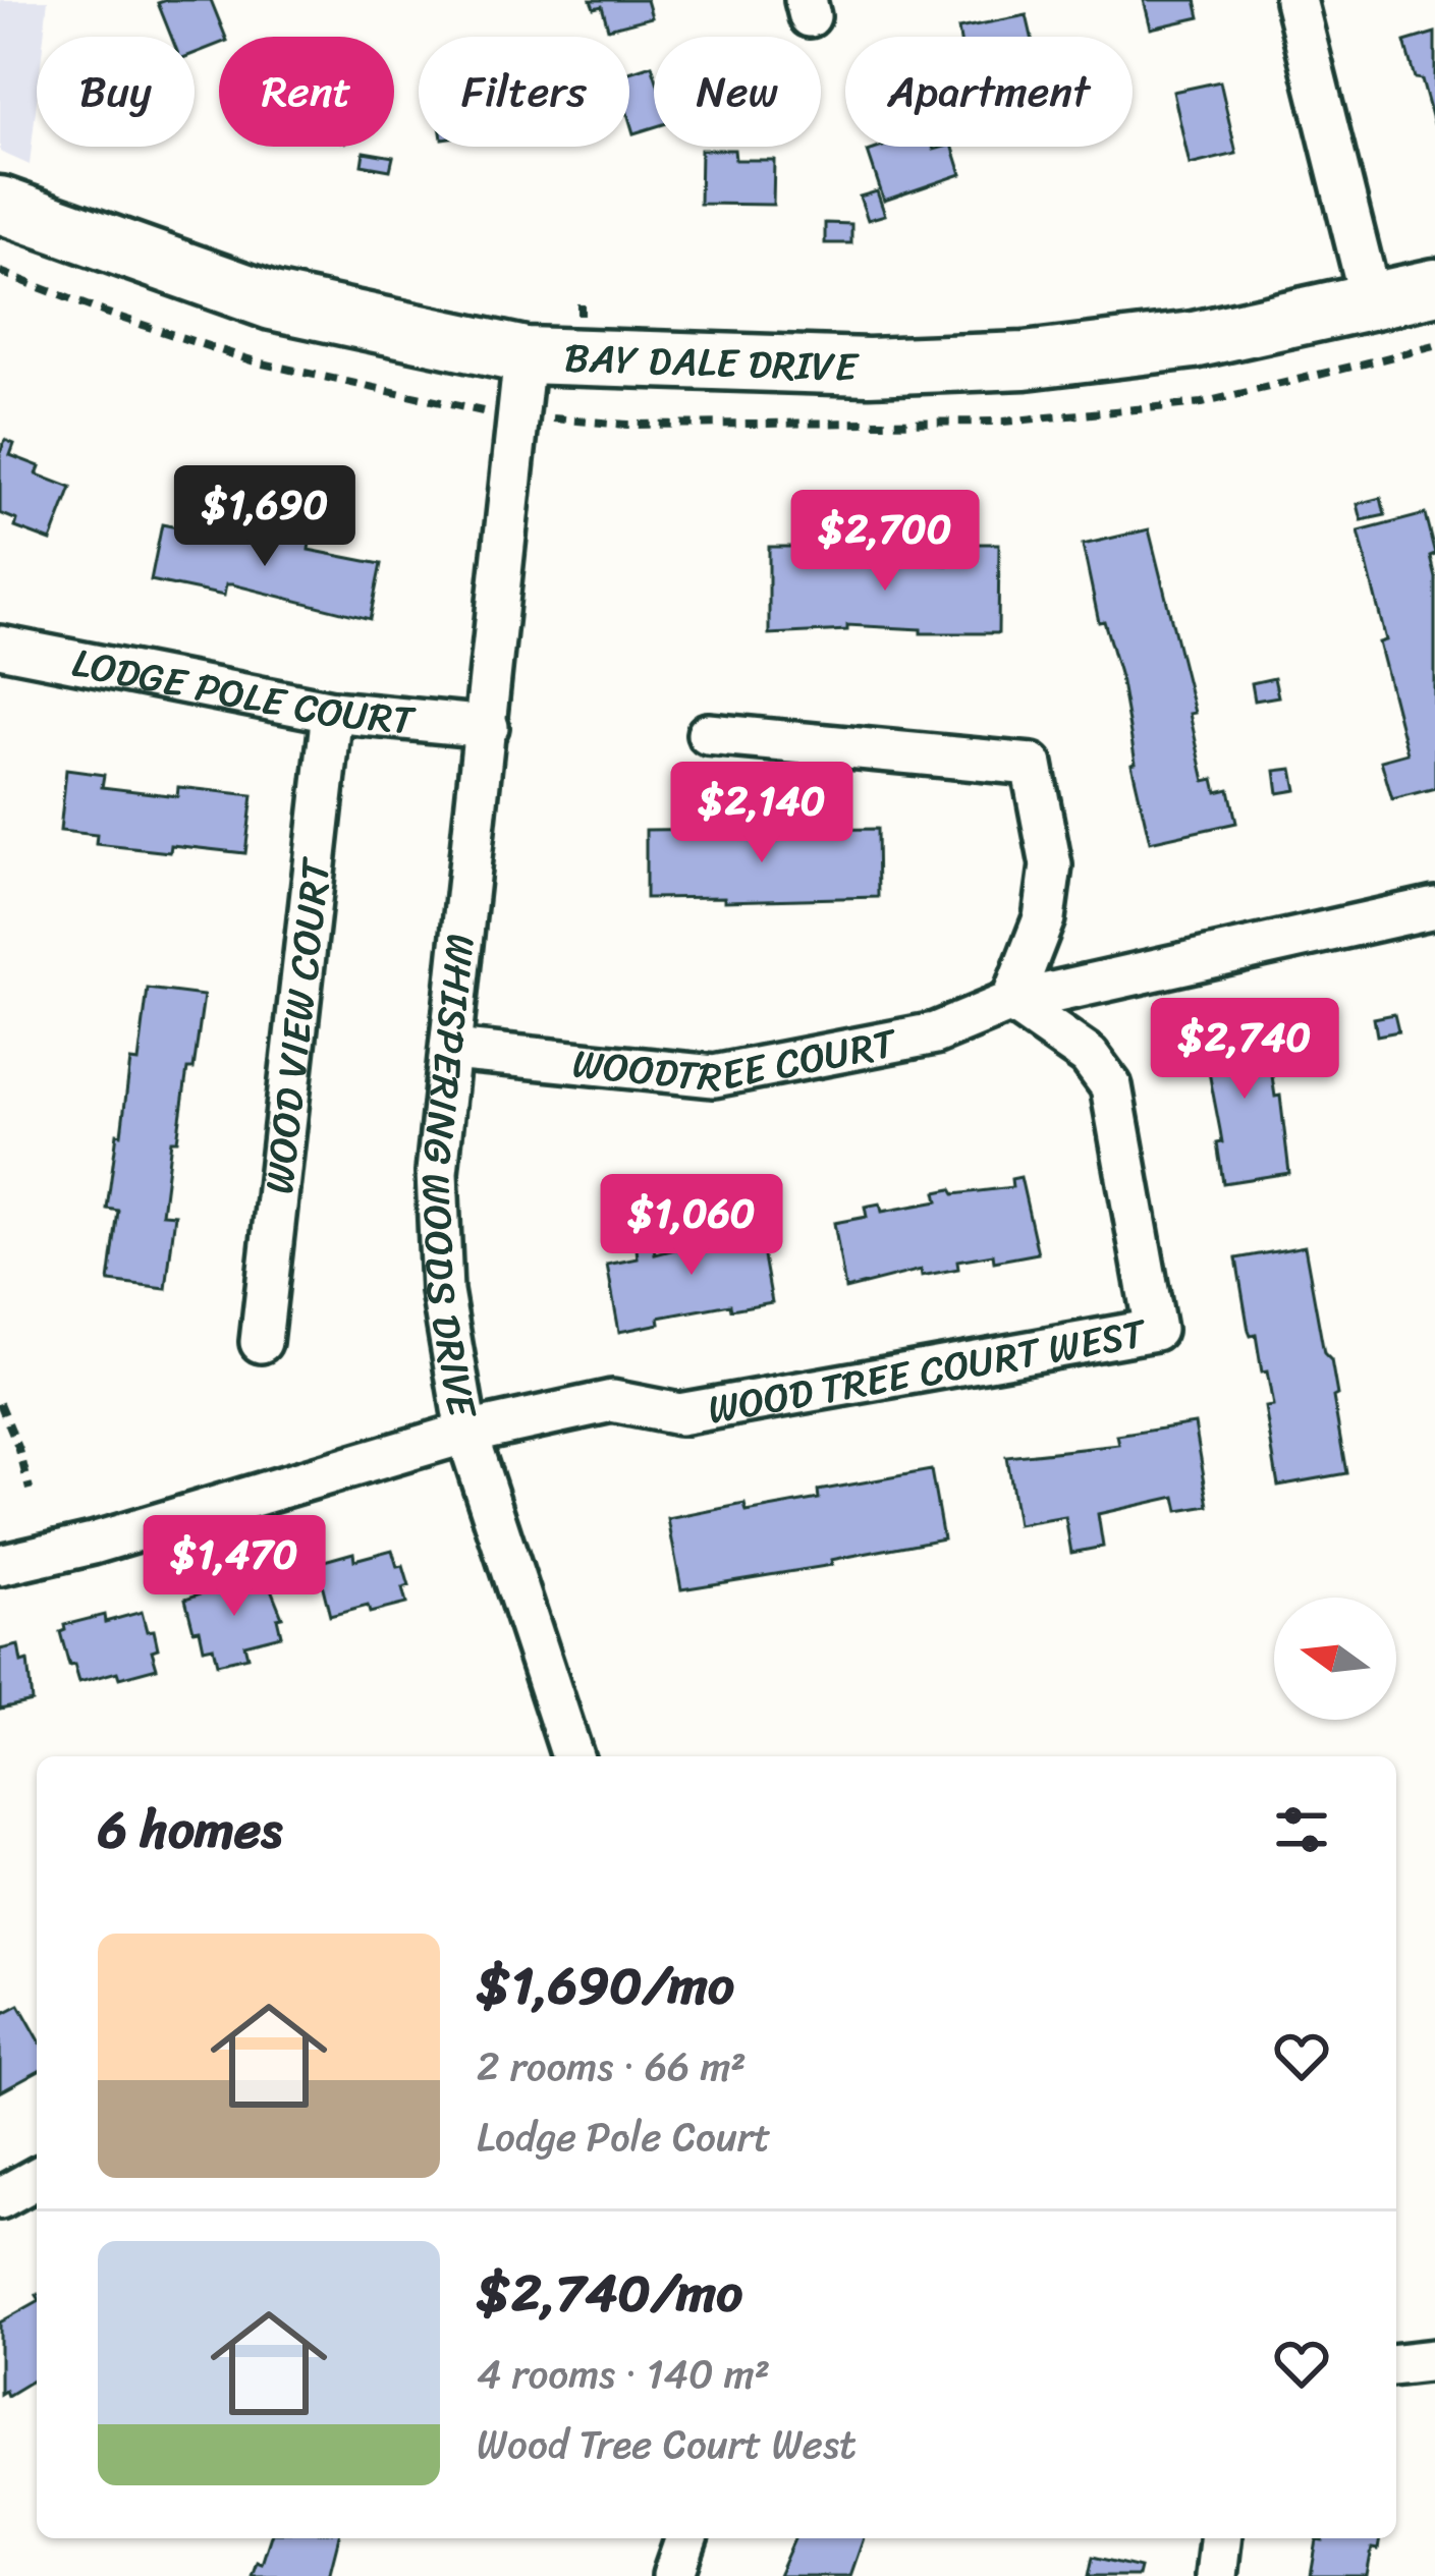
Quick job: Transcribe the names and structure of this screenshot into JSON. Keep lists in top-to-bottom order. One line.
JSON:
{"streets":{"street":["BAY DALE DRIVE","LODGE POLE COURT","WOOD VIEW COURT","WOODTREE COURT","WHISPERING WOODS DRIVE","WOOD TREE COURT WEST"]},"crossings":[["BAY DALE DRIVE","WHISPERING WOODS DRIVE"],["LODGE POLE COURT","WOOD VIEW COURT"],["LODGE POLE COURT","WHISPERING WOODS DRIVE"],["WOODTREE COURT","WHISPERING WOODS DRIVE"],["WOODTREE COURT","WOOD TREE COURT WEST"],["WHISPERING WOODS DRIVE","WOOD TREE COURT WEST"]],"north":"left","page":{"chip":["Buy","Rent","Filters","New","Apartment"],"price":["$1,690","$2,700","$2,140","$2,740","$1,060","$1,470"],"heading":"6 homes","list":[{"name":"$1,690/mo","note":"2 rooms · 66 m² · Lodge Pole Court"},{"name":"$2,740/mo","note":"4 rooms · 140 m² · Wood Tree Court West"}]}}
